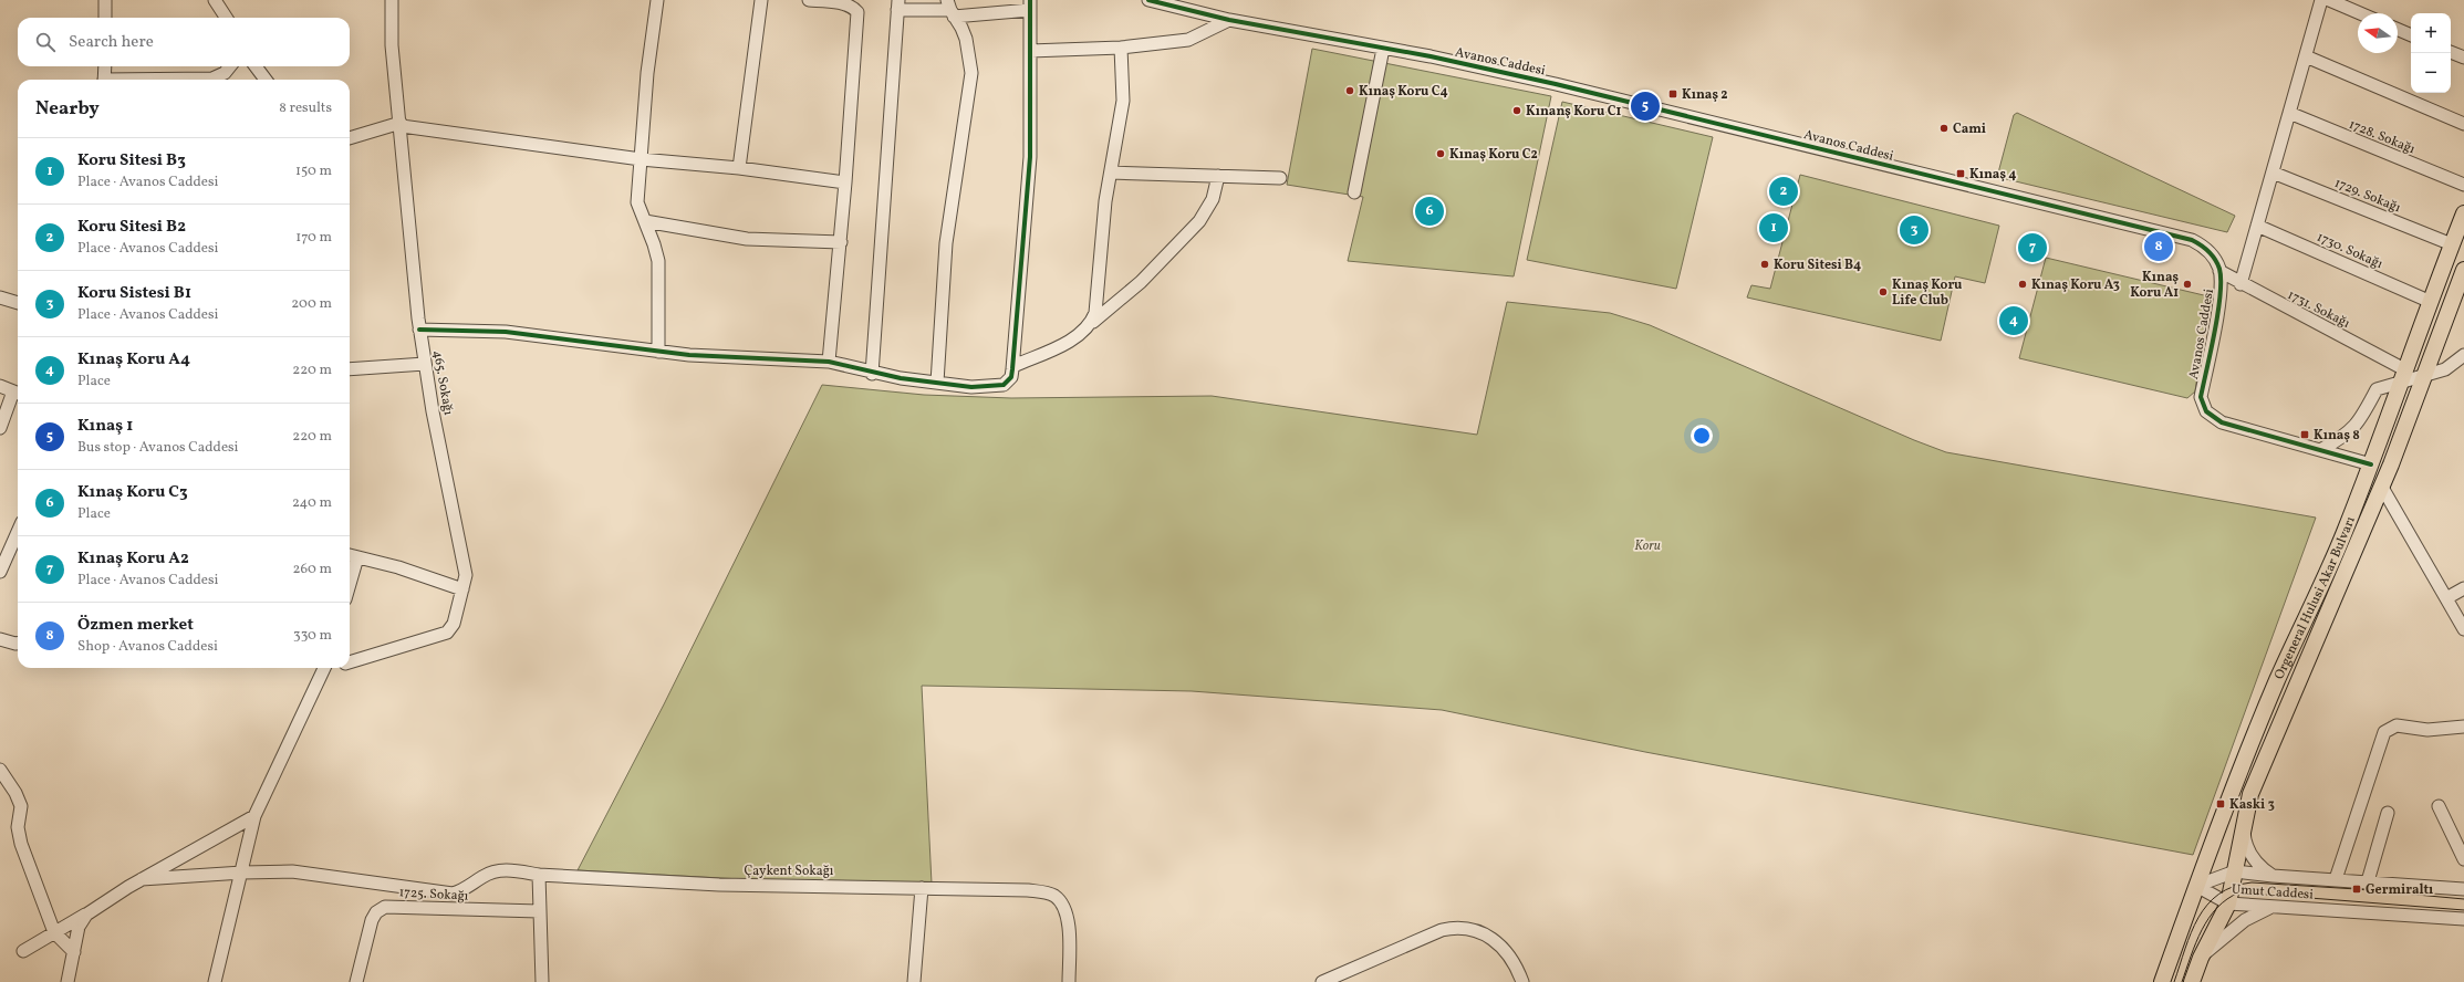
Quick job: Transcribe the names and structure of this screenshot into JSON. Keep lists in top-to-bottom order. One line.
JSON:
{"streets":{"main road":["Orgeneral Hulusi Akar Bulvarı"],"street":["Avanos Caddesi","1728. Sokağı","1729. Sokağı","1730. Sokağı","1731. Sokağı","465. Sokağı","Çaykent Sokağı","Umut Caddesi","1725. Sokağı"]},"crossings":[["Avanos Caddesi","1731. Sokağı"],["Avanos Caddesi","Orgeneral Hulusi Akar Bulvarı"],["1729. Sokağı","Orgeneral Hulusi Akar Bulvarı"],["1730. Sokağı","Orgeneral Hulusi Akar Bulvarı"],["1731. Sokağı","Orgeneral Hulusi Akar Bulvarı"],["Orgeneral Hulusi Akar Bulvarı","Umut Caddesi"]],"parks":["Koru"],"places":{"other":["Kınaş Koru C4","Kınanş Koru C1","Cami","Kınaş Koru C2","Koru Sitesi B4","Kınaş Koru A3","Kınaş Koru A1","Kınaş Koru Life Club"],"transit":["Kınaş 2","Kınaş 4","Kınaş 8","Kaski 3","Germiraltı"]},"north":"left","page":{"map_buttons":["+","−"],"search":"Search here","heading":["Nearby","8 results"],"pins":["5","2","6","1","3","8","7","4"],"list":[{"mark":"1","name":"Koru Sitesi B3","note":"Place · Avanos Caddesi","value":"150 m"},{"mark":"2","name":"Koru Sitesi B2","note":"Place · Avanos Caddesi","value":"170 m"},{"mark":"3","name":"Koru Sistesi B1","note":"Place · Avanos Caddesi","value":"200 m"},{"mark":"4","name":"Kınaş Koru A4","note":"Place","value":"220 m"},{"mark":"5","name":"Kınaş 1","note":"Bus stop · Avanos Caddesi","value":"220 m"},{"mark":"6","name":"Kınaş Koru C3","note":"Place","value":"240 m"},{"mark":"7","name":"Kınaş Koru A2","note":"Place · Avanos Caddesi","value":"260 m"},{"mark":"8","name":"Özmen merket","note":"Shop · Avanos Caddesi","value":"330 m"}]}}
